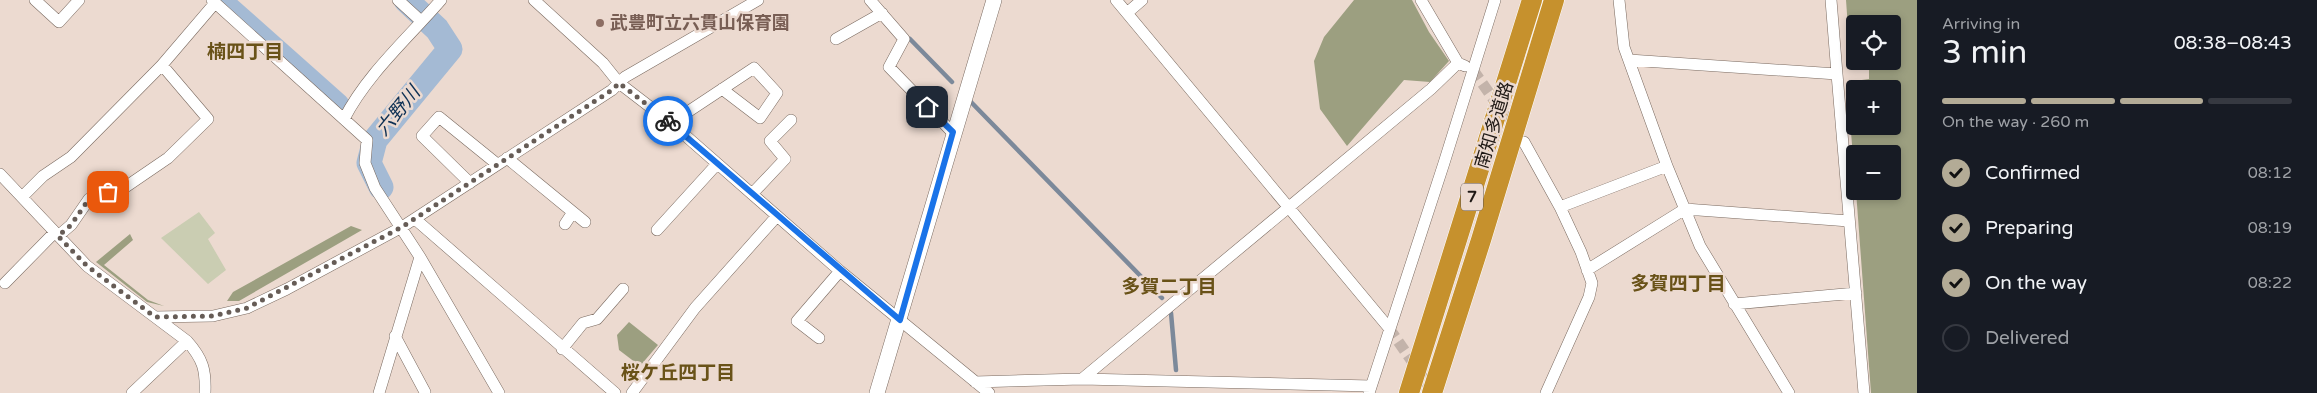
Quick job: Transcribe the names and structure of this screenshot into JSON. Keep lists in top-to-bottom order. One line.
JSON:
{"streets":{"highway":["南知多道路","7"]},"districts":["楠四丁目","多賀四丁目","多賀二丁目","桜ケ丘四丁目"],"water":["六野川"],"places":["武豊町立六貫山保育園"],"page":{"heading":["3 min","Arriving in","08:38–08:43"],"map_buttons":["+","−"],"bar":"On the way · 260 m","list":[["Confirmed","08:12"],["Preparing","08:19"],["On the way","08:22"],"Delivered"]}}
